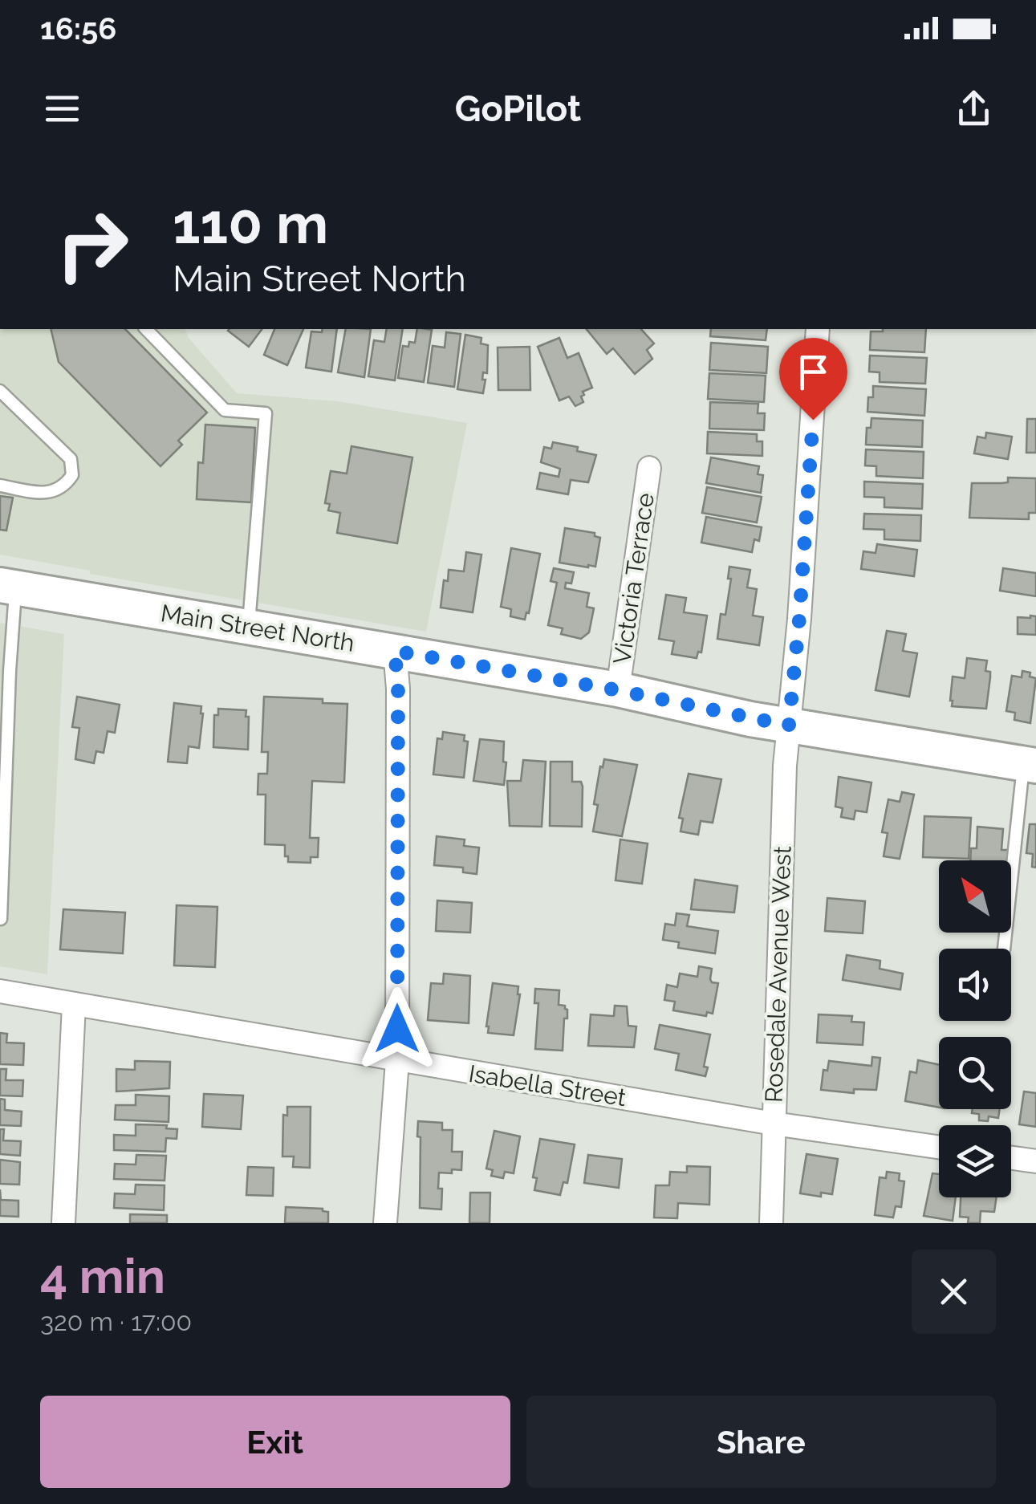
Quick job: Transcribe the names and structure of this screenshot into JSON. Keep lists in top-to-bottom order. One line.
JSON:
{"streets":{"main road":["Main Street North"],"street":["Victoria Terrace","Rosedale Avenue West","Isabella Street"]},"crossings":[["Victoria Terrace","Main Street North"],["Main Street North","Rosedale Avenue West"],["Rosedale Avenue West","Isabella Street"]],"north":"top left","page":{"status":"16:56","header":"GoPilot","turn":["110 m","Main Street North"],"heading":["4 min","320 m · 17:00"],"buttons":["Exit","Share"]}}
